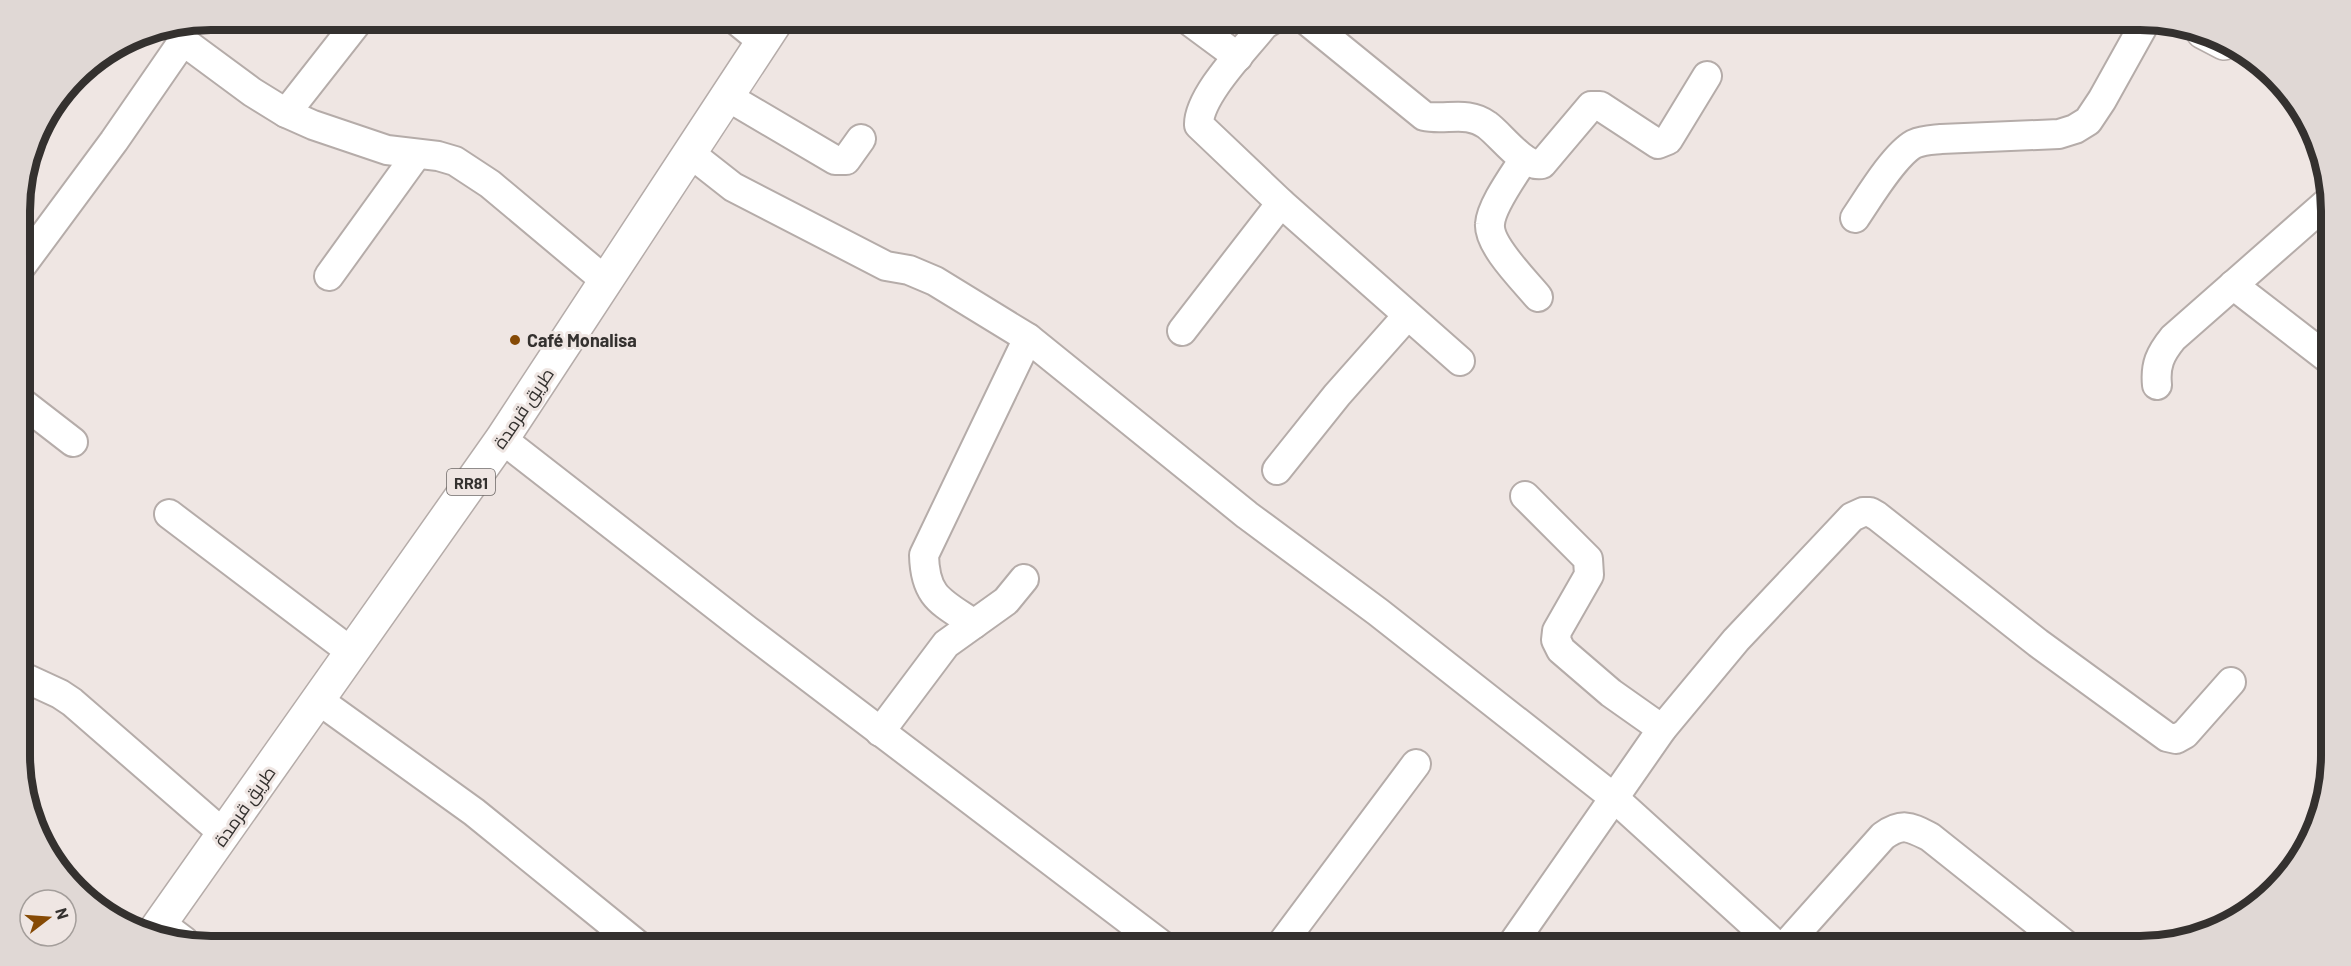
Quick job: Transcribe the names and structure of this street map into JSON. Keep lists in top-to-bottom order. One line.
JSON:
{"streets":{"main road":["طريق قرمدة","RR81"]},"places":["Café Monalisa"],"north":"right"}
